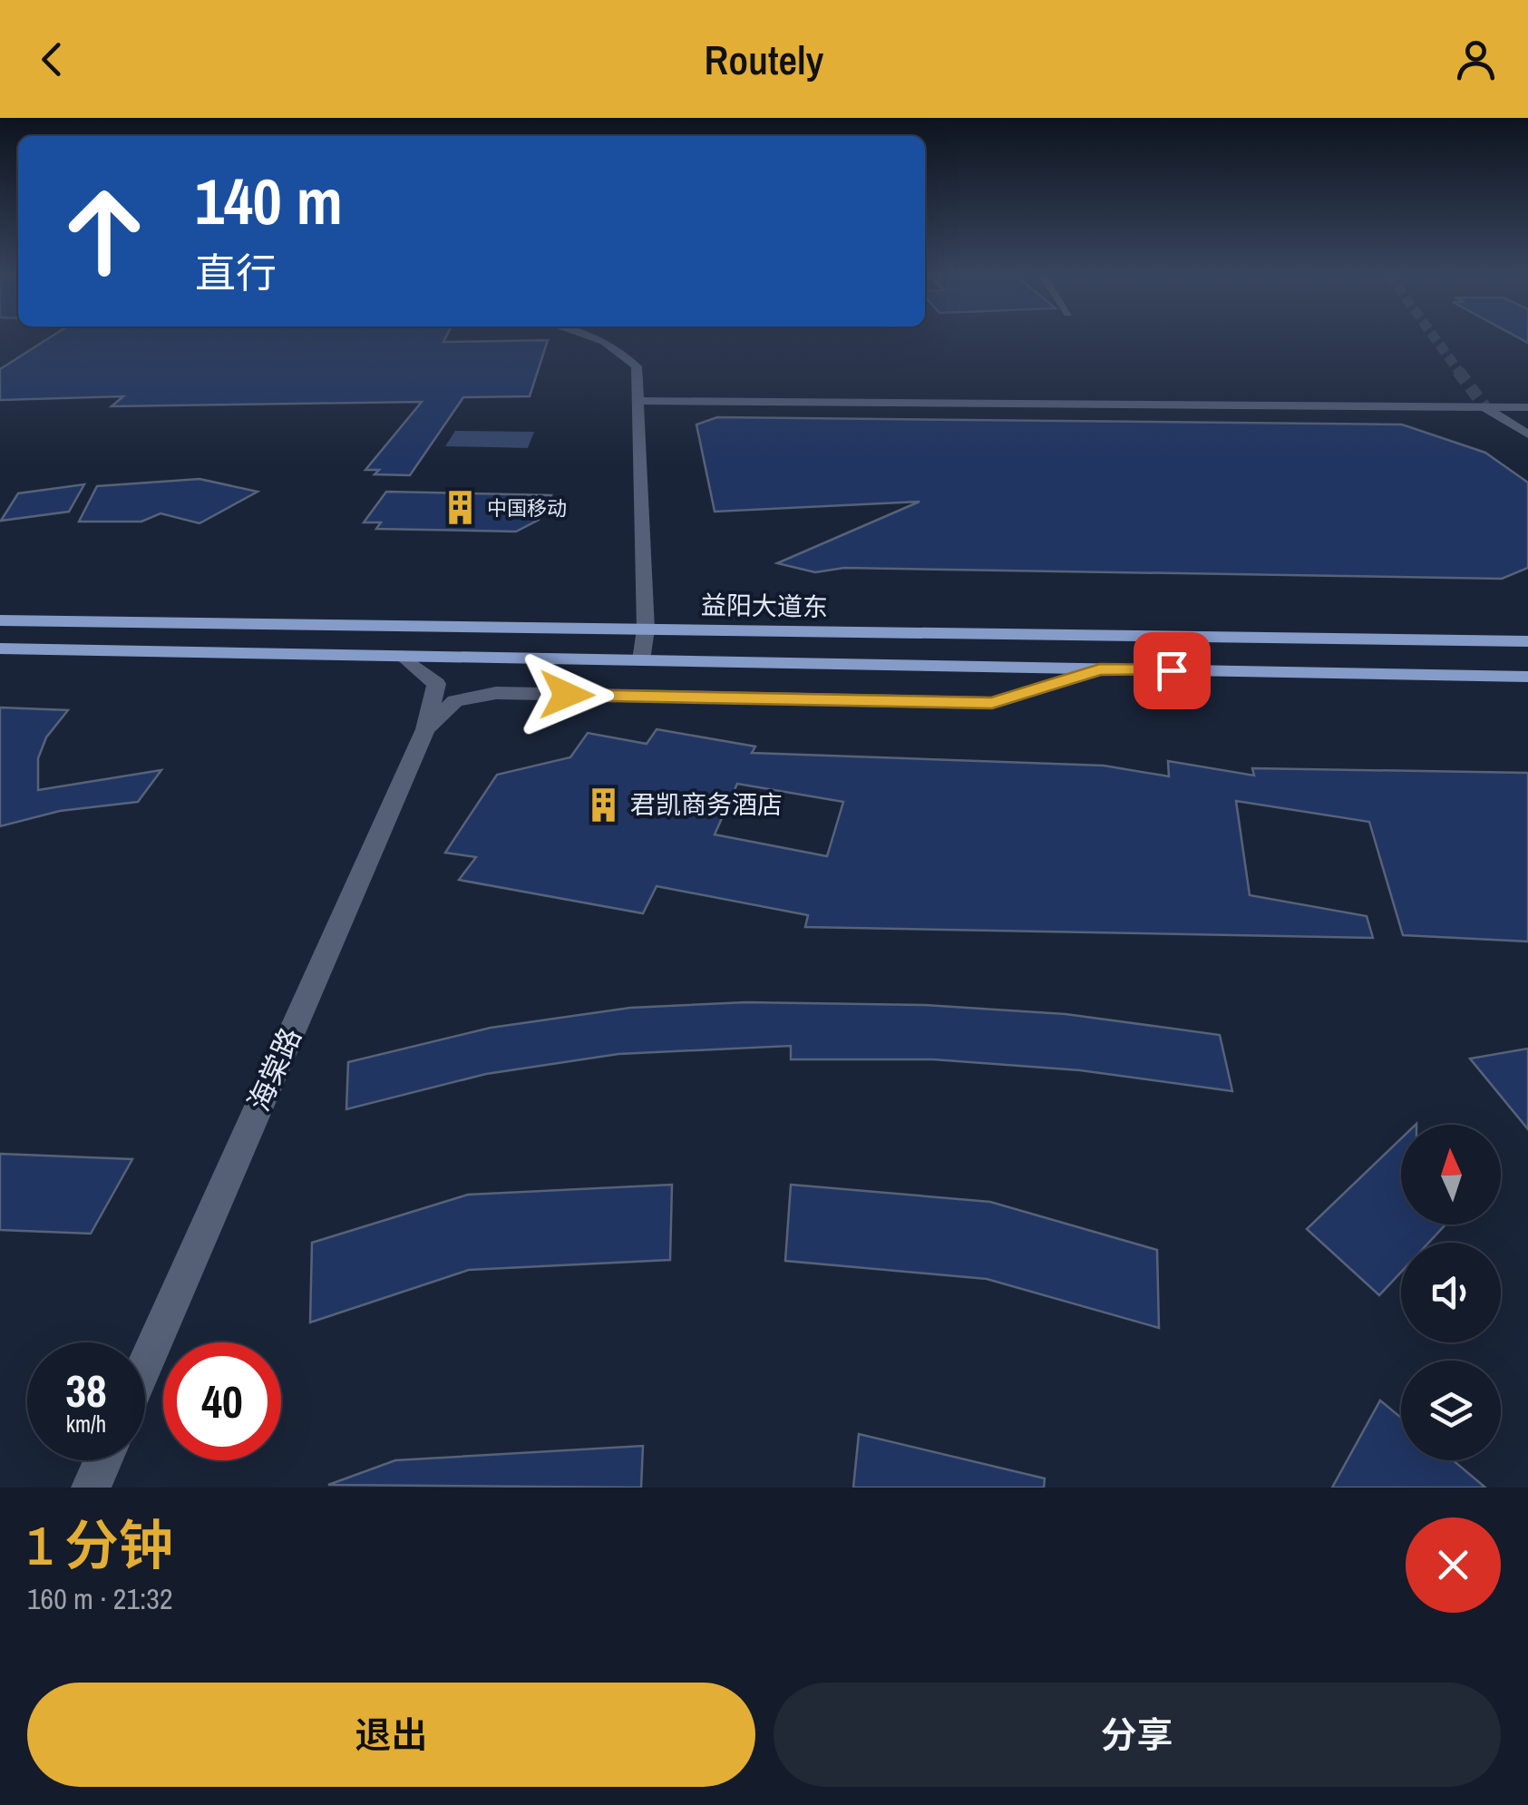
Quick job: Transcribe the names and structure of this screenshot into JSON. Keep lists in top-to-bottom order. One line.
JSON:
{"streets":{"main road":["益阳大道东"],"street":["海棠路"]},"places":{"building":["中国移动","君凯商务酒店"]},"north":"top","page":{"header":"Routely","turn":["140 m","直行"],"speed":"38 km/h","limit":"40","heading":["1 分钟","160 m · 21:32"],"buttons":["退出","分享"]}}
